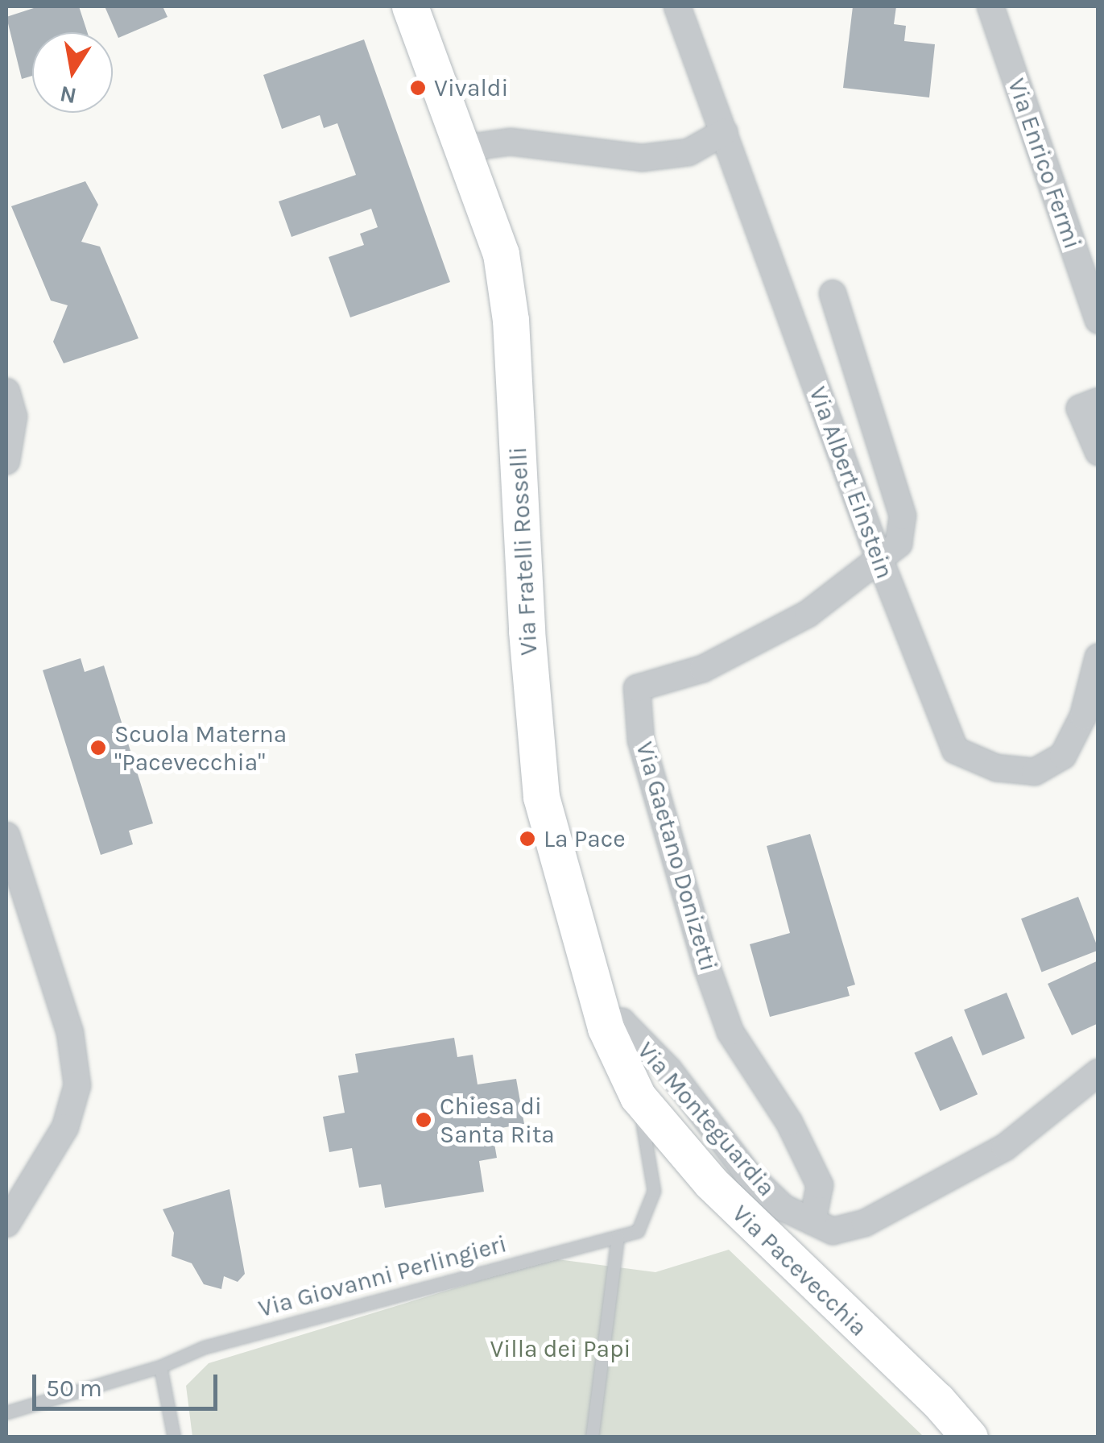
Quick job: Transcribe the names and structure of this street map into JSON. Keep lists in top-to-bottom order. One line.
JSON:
{"streets":{"street":["Via Enrico Fermi","Via Albert Einstein","Via Fratelli Rosselli","Via Gaetano Donizetti","Via Monteguardia","Via Pacevecchia"],"lane":["Via Giovanni Perlingieri"]},"crossings":[["Via Albert Einstein","Via Gaetano Donizetti"],["Via Fratelli Rosselli","Via Monteguardia"],["Via Fratelli Rosselli","Via Pacevecchia"],["Via Fratelli Rosselli","Via Giovanni Perlingieri"],["Via Gaetano Donizetti","Via Monteguardia"],["Via Pacevecchia","Via Giovanni Perlingieri"]],"parks":["Villa dei Papi"],"places":["Vivaldi","Scuola Materna \"Pacevecchia\"","La Pace","Chiesa di Santa Rita"],"scale_bar":"50 m","north":"bottom"}
